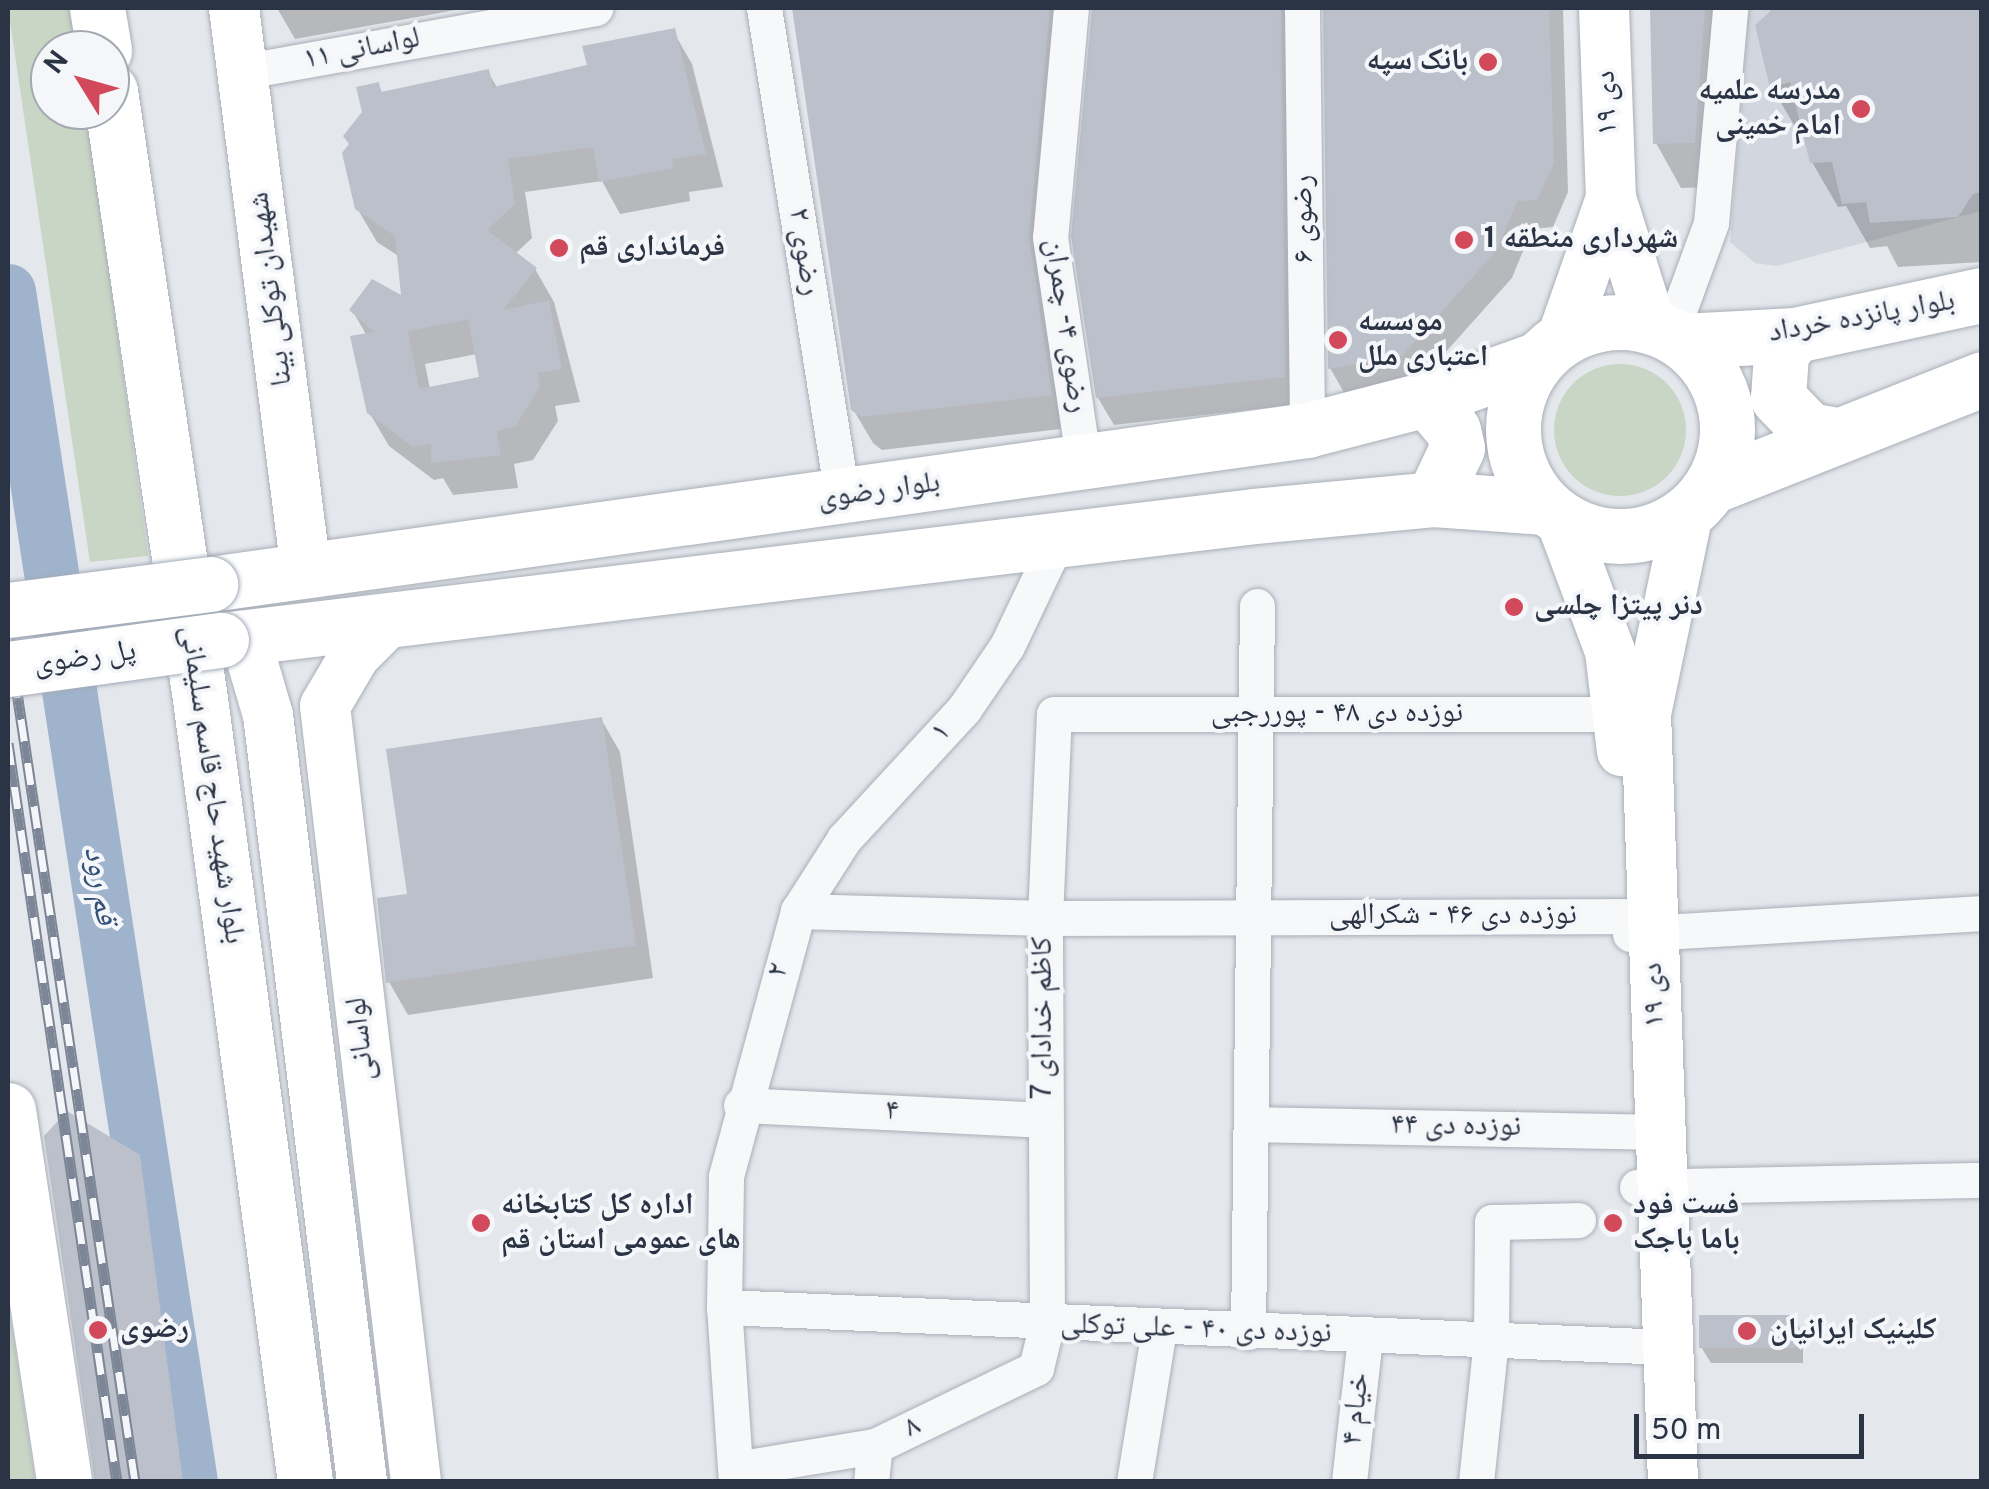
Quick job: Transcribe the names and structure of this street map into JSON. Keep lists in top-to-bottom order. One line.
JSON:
{"streets":{"main road":["۱۹ دی","شهیدان توکلی بینا","بلوار پانزده خرداد","بلوار رضوی","پل رضوی","بلوار شهید حاج قاسم سلیمانی","لواسانی"],"street":["لواسانی ۱۱","رضوی ۶","رضوی ۲","رضوی ۴- چمران","نوزده دی ۴۸ - پوررجبی","۱","نوزده دی ۴۶ - شکرالهی","۲","7 کاظم خدادای","۴","نوزده دی ۴۴","نوزده دی ۴۰ - علی توکلی","۴ خیام","۸"]},"crossings":[["لواسانی ۱۱","شهیدان توکلی بینا"],["۱۹ دی","بلوار پانزده خرداد"],["۱۹ دی","بلوار رضوی"],["۱۹ دی","نوزده دی ۴۸ - پوررجبی"],["۱۹ دی","نوزده دی ۴۶ - شکرالهی"],["۱۹ دی","نوزده دی ۴۴"],["۱۹ دی","نوزده دی ۴۰ - علی توکلی"],["رضوی ۶","بلوار رضوی"],["رضوی ۲","بلوار رضوی"],["شهیدان توکلی بینا","بلوار رضوی"],["بلوار پانزده خرداد","بلوار رضوی"],["رضوی ۴- چمران","بلوار رضوی"],["بلوار رضوی","پل رضوی"],["پل رضوی","لواسانی"],["نوزده دی ۴۸ - پوررجبی","7 کاظم خدادای"],["۱","۲"],["۲","۴"],["۲","نوزده دی ۴۰ - علی توکلی"],["۲","۸"],["7 کاظم خدادای","۴"],["7 کاظم خدادای","نوزده دی ۴۰ - علی توکلی"],["7 کاظم خدادای","۸"],["نوزده دی ۴۰ - علی توکلی","۴ خیام"],["نوزده دی ۴۰ - علی توکلی","۸"]],"water":["قم رود"],"places":["بانک سپه","مدرسه علمیه امام خمینی","شهرداری منطقه 1","فرمانداری قم","موسسه اعتباری ملل","دنر پیتزا چلسی","اداره کل کتابخانه های عمومی استان قم","فست فود باما باجک","رضوی","کلینیک ایرانیان"],"scale_bar":"50 m","north":"top left"}
